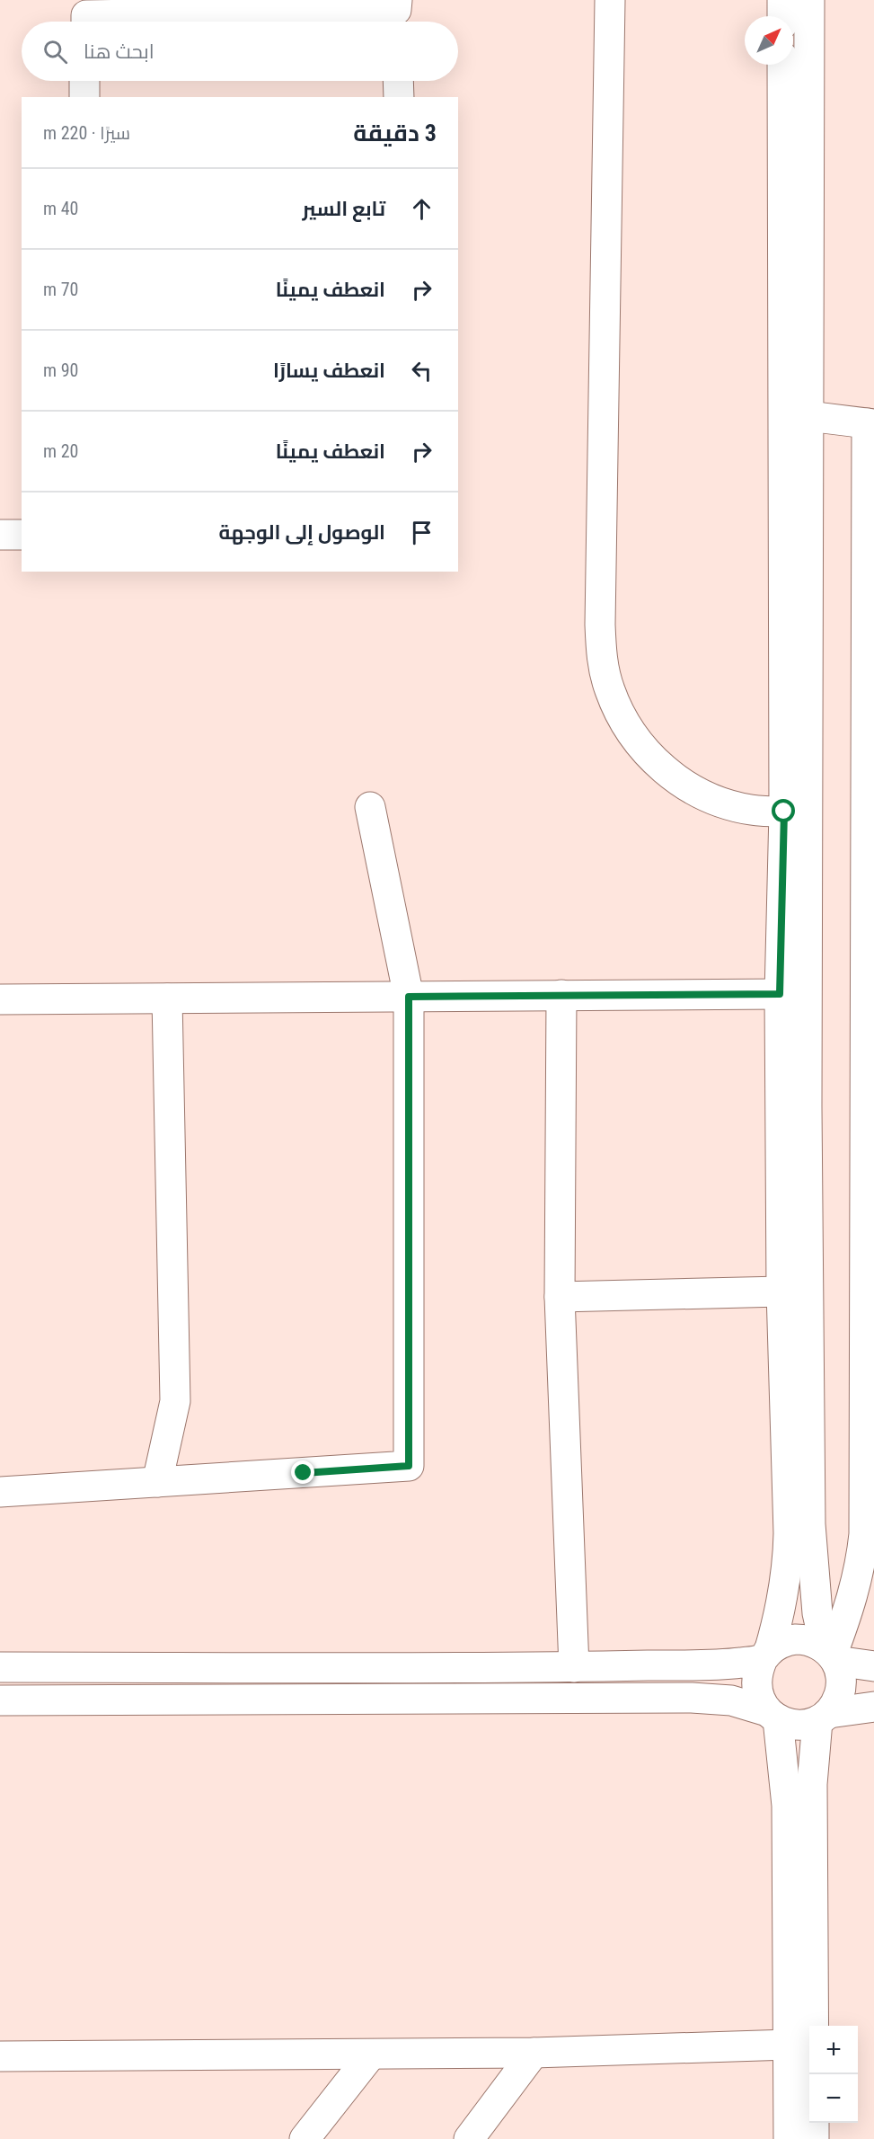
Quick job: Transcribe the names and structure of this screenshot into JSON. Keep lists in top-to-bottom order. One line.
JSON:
{"north":"top right","page":{"search":"ابحث هنا","heading":["3 دقيقة","سيرًا · 220 m"],"list":[["تابع السير","40 m"],["انعطف يمينًا","70 m"],["انعطف يسارًا","90 m"],["انعطف يمينًا","20 m"],"الوصول إلى الوجهة"],"map_buttons":["+","−"]}}
